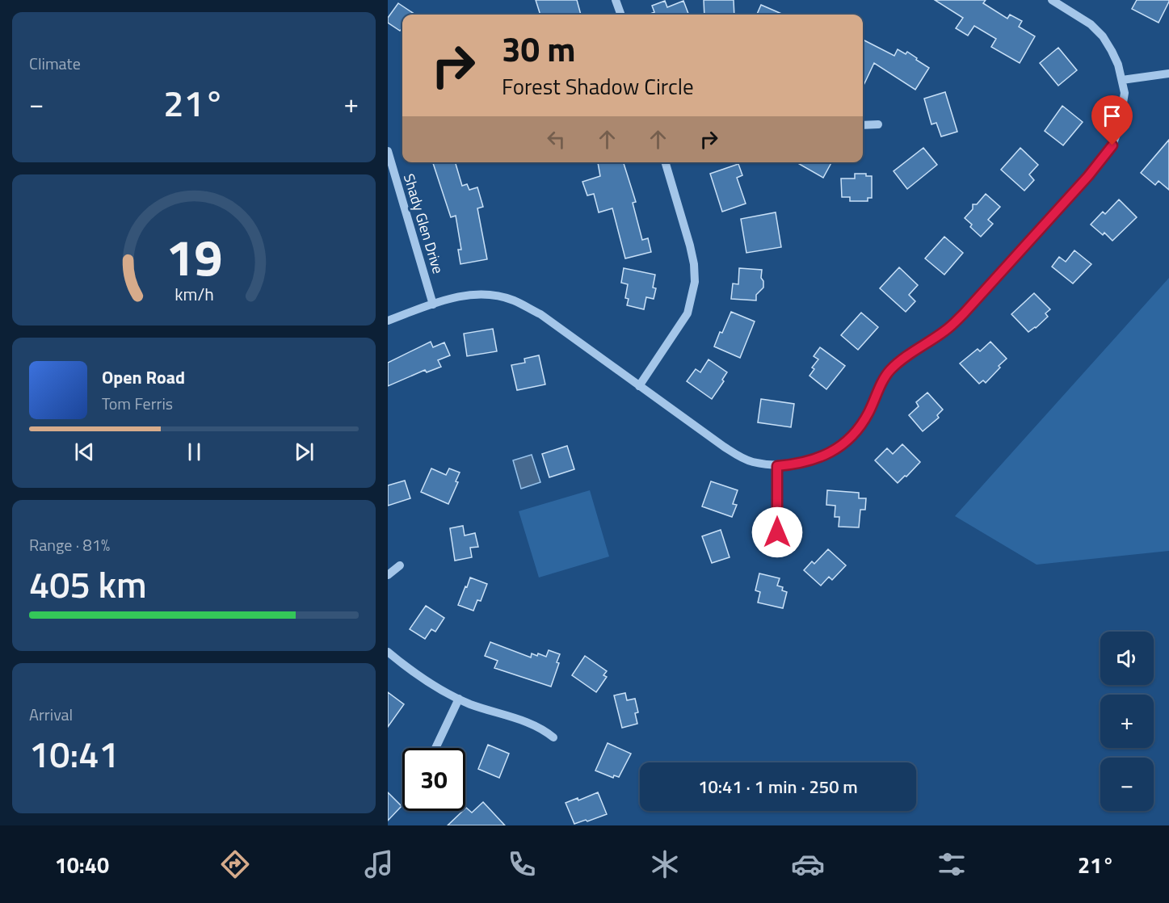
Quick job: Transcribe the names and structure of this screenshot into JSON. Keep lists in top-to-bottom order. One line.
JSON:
{"streets":{"street":["Shady Glen Drive"]},"page":{"tile":["Climate",["Range · 81%","405 km"],["Arrival","10:41"]],"turn":["30 m","Forest Shadow Circle"],"heat":["−","21°","+"],"song":["Open Road","Tom Ferris"],"map_buttons":["+","−"],"limit":"30","trip":"10:41 · 1 min · 250 m","tabs":["10:40","21°"],"gauge":["19","km/h"]}}
